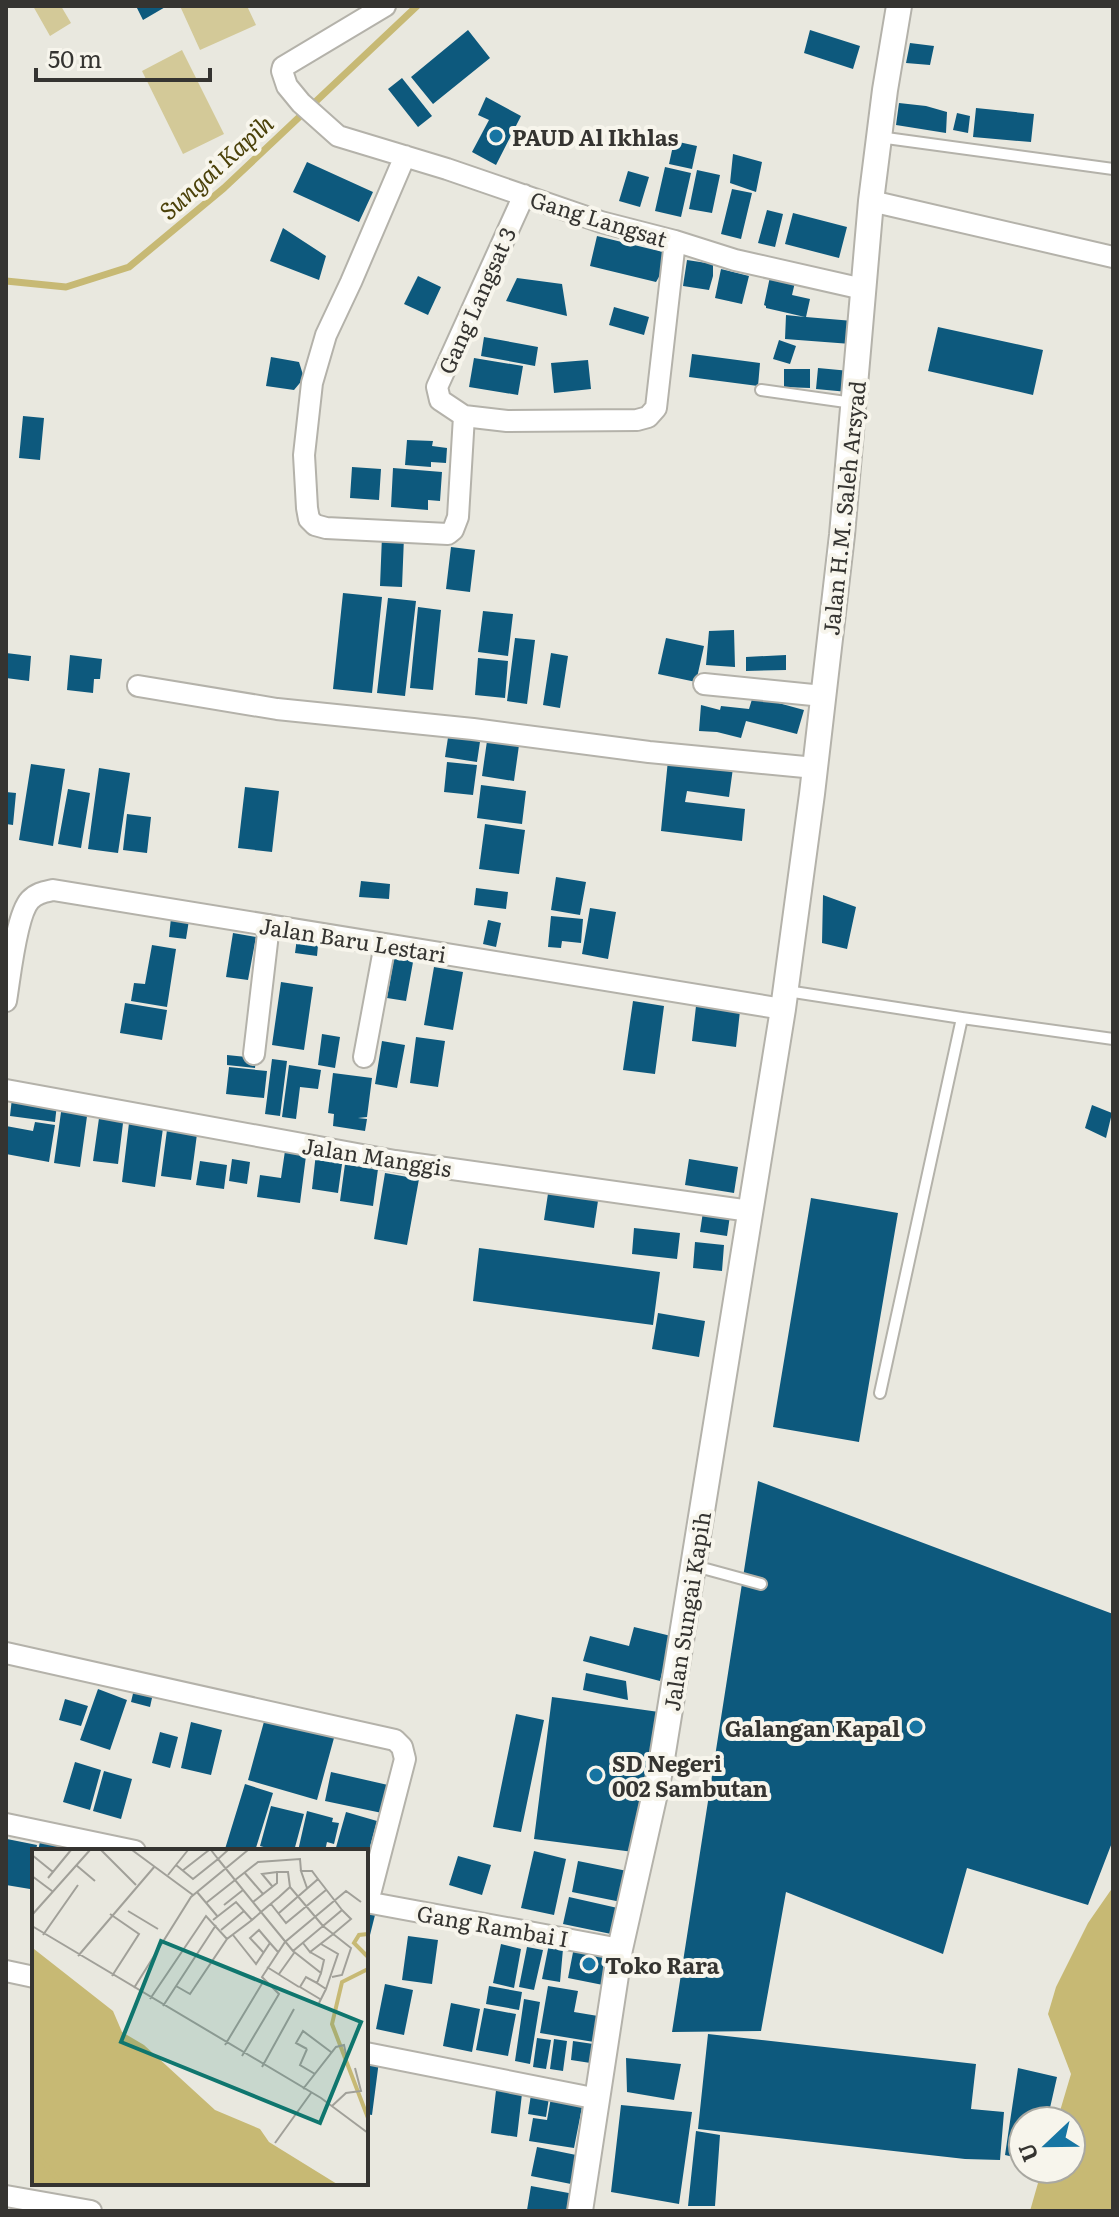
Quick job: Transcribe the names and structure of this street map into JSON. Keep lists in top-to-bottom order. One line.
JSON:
{"streets":{"street":["Gang Langsat","Gang Langsat 3","Jalan H.M. Saleh Arsyad","Jalan Baru Lestari","Jalan Manggis","Jalan Sungai Kapih","Gang Rambai I"]},"crossings":[["Gang Langsat","Gang Langsat 3"],["Gang Langsat","Jalan H.M. Saleh Arsyad"],["Jalan H.M. Saleh Arsyad","Jalan Baru Lestari"],["Jalan H.M. Saleh Arsyad","Jalan Sungai Kapih"],["Jalan Baru Lestari","Jalan Sungai Kapih"],["Jalan Manggis","Jalan Sungai Kapih"],["Jalan Sungai Kapih","Gang Rambai I"]],"water":["Sungai Kapih"],"places":["PAUD Al Ikhlas","Galangan Kapal","SD Negeri 002 Sambutan","Toko Rara"],"scale_bar":"50 m","north":"left"}
